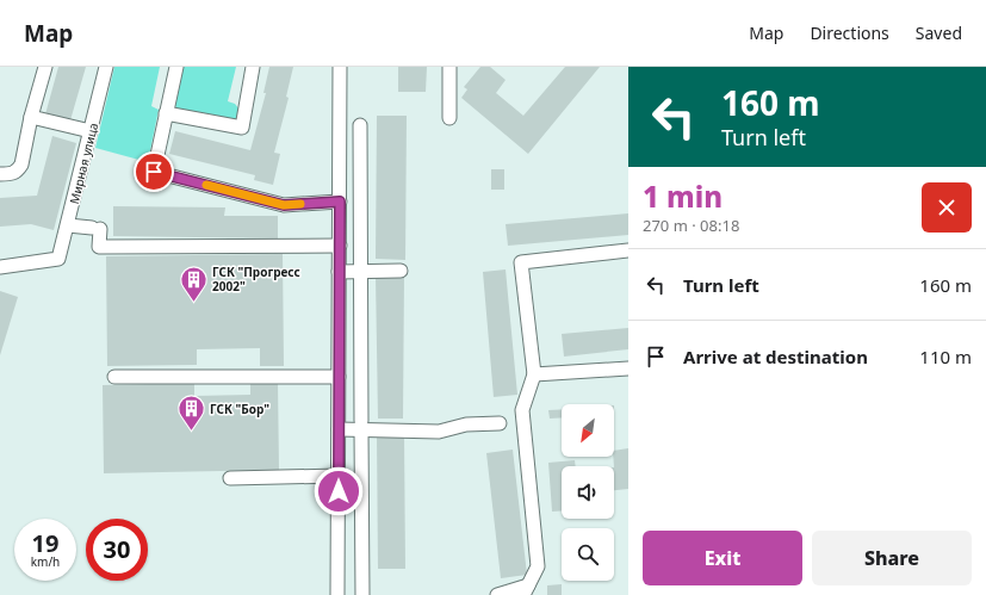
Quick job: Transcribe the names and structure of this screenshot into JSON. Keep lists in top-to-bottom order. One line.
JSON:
{"streets":{"street":["Мирная улица"]},"places":{"building":["ГСК \"Прогресс 2002\"","ГСК \"Бор\""]},"north":"bottom left","page":{"header":"Map","nav":["Map","Directions","Saved"],"turn":["160 m","Turn left"],"heading":["1 min","270 m · 08:18"],"list":[{"name":"Turn left","value":"160 m"},{"name":"Arrive at destination","value":"110 m"}],"speed":"19 km/h","limit":"30","buttons":["Exit","Share"]}}
